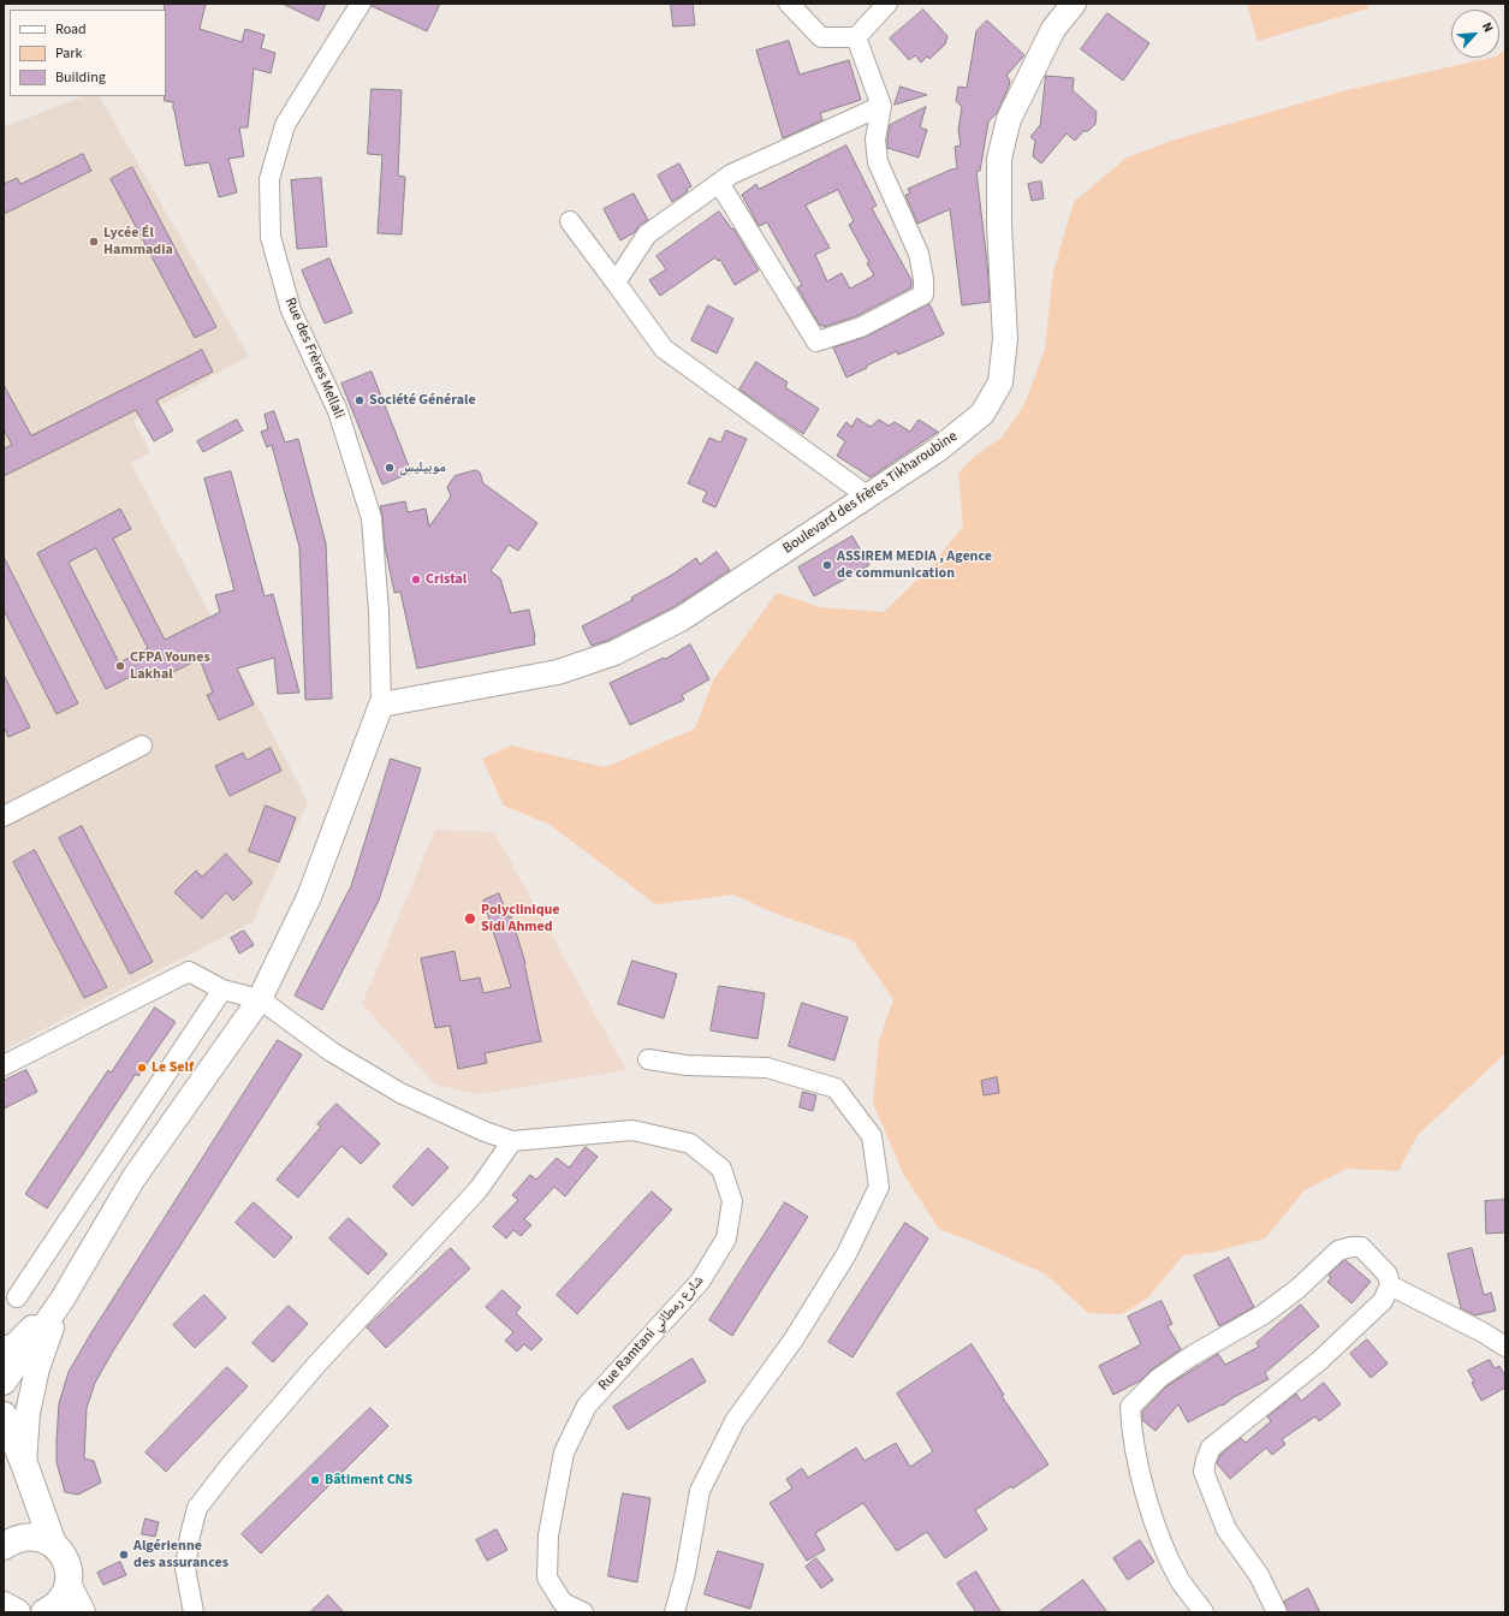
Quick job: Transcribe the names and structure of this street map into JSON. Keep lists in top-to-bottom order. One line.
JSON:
{"streets":{"street":["Rue des Frères Mellali","Boulevard des frères Tikharoubine","Rue Ramtani شارع رمطاني"]},"crossings":[["Rue des Frères Mellali","Boulevard des frères Tikharoubine"]],"places":["Lycée Él Hammadia","Société Générale","موبيليس","ASSIREM MEDIA , Agence de communication","Cristal","CFPA Younes Lakhal","Polyclinique Sidi Ahmed","Le Self","Bâtiment CNS","Algérienne des assurances"],"legend":["Road","Park","Building"],"north":"top right"}
